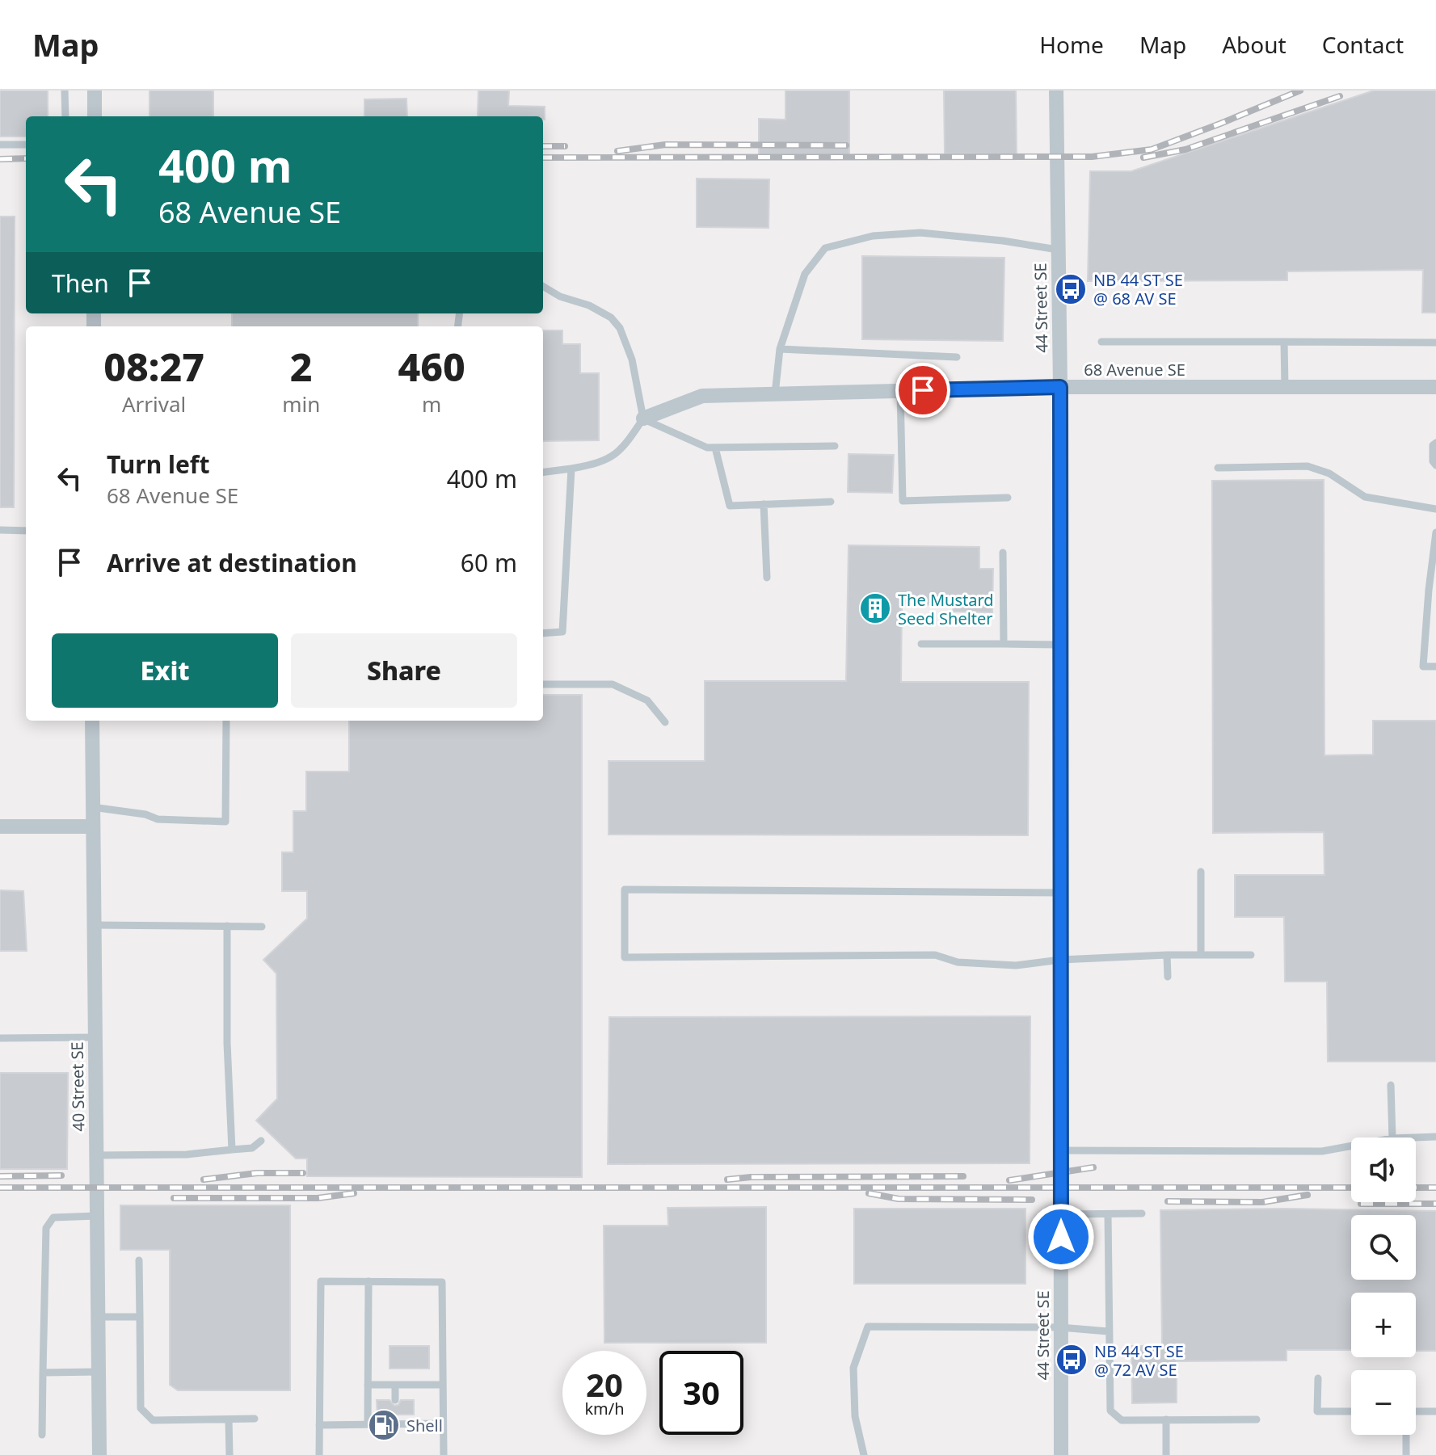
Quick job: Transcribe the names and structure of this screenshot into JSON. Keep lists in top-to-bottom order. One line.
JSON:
{"streets":{"street":["44 Street SE","68 Avenue SE","40 Street SE"]},"crossings":[["44 Street SE","68 Avenue SE"]],"places":{"bus stop":["NB 44 ST SE @ 68 AV SE","NB 44 ST SE @ 72 AV SE"],"building":["The Mustard Seed Shelter"],"fuel station":["Shell"]},"page":{"header":"Map","nav":["Home","Map","About","Contact"],"turn":["400 m","68 Avenue SE"],"then":"Then","eta":["08:27","Arrival","2","min","460","m"],"list":[{"name":"Turn left","note":"68 Avenue SE","value":"400 m"},{"name":"Arrive at destination","value":"60 m"}],"buttons":["Exit","Share"],"map_buttons":["+","−"],"speed":"20 km/h","limit":"30"}}
